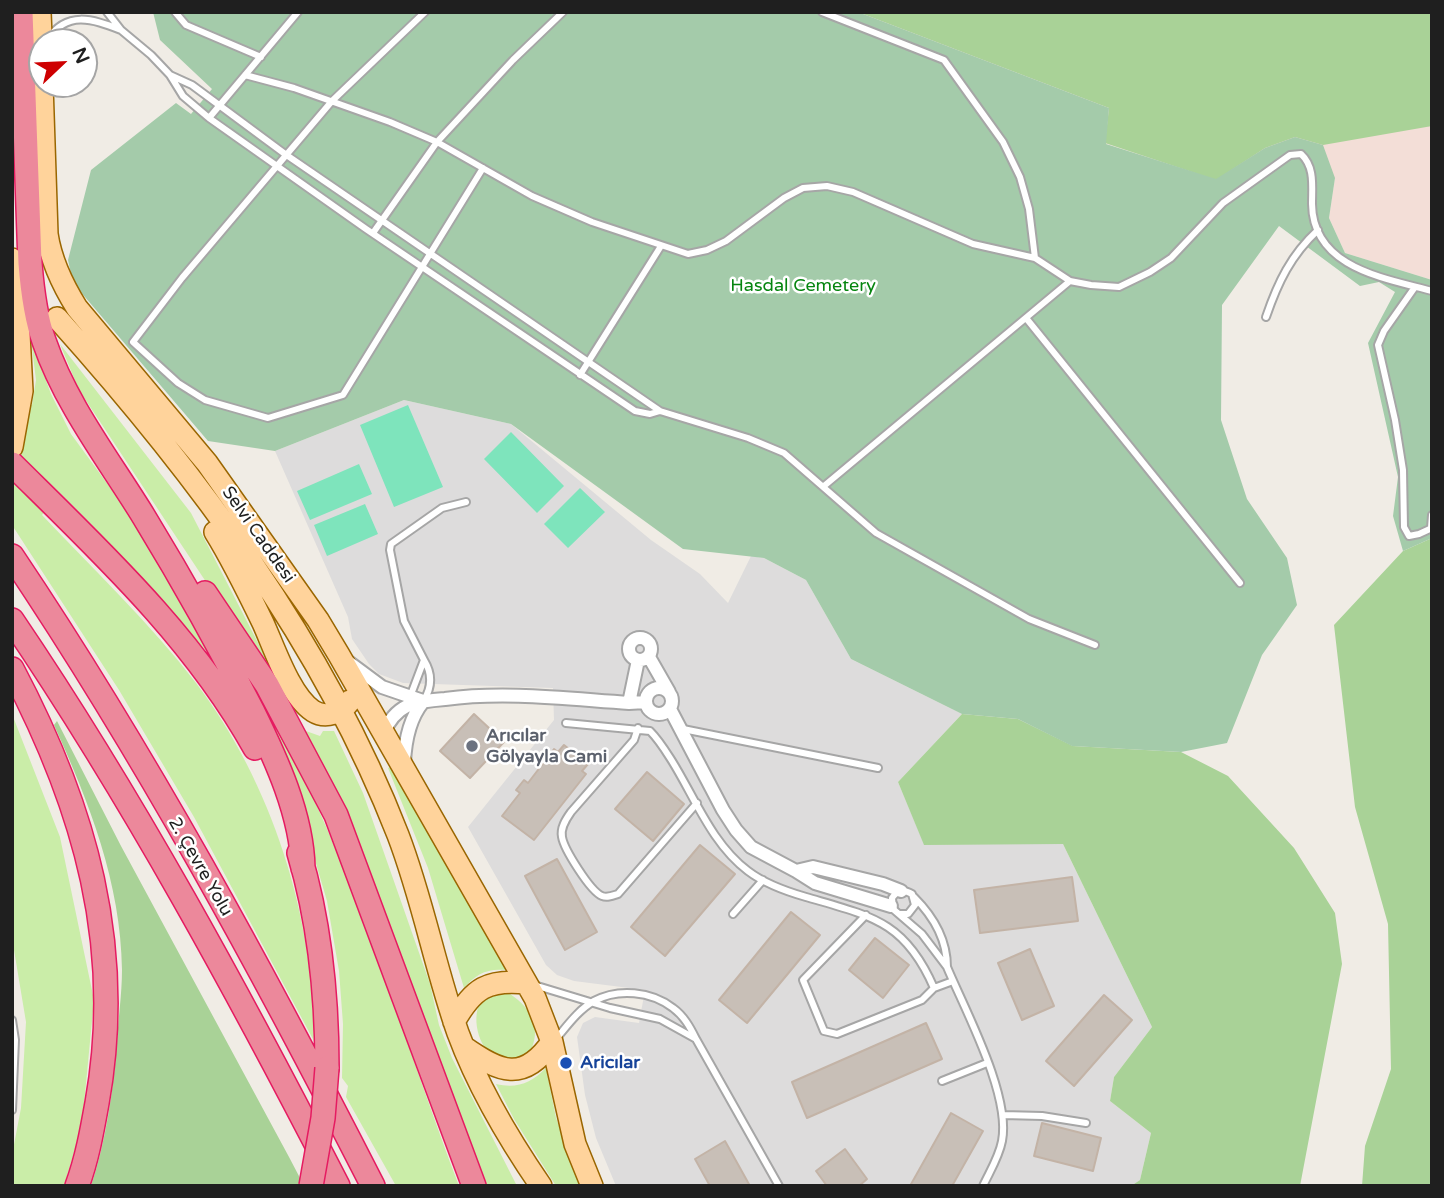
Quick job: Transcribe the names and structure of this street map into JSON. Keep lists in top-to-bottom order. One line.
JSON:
{"streets":{"highway":["2. Çevre Yolu"],"main road":["Selvi Caddesi"]},"parks":["Hasdal Cemetery"],"places":["Arıcılar Gölyayla Cami","Aricılar"],"north":"top right"}
